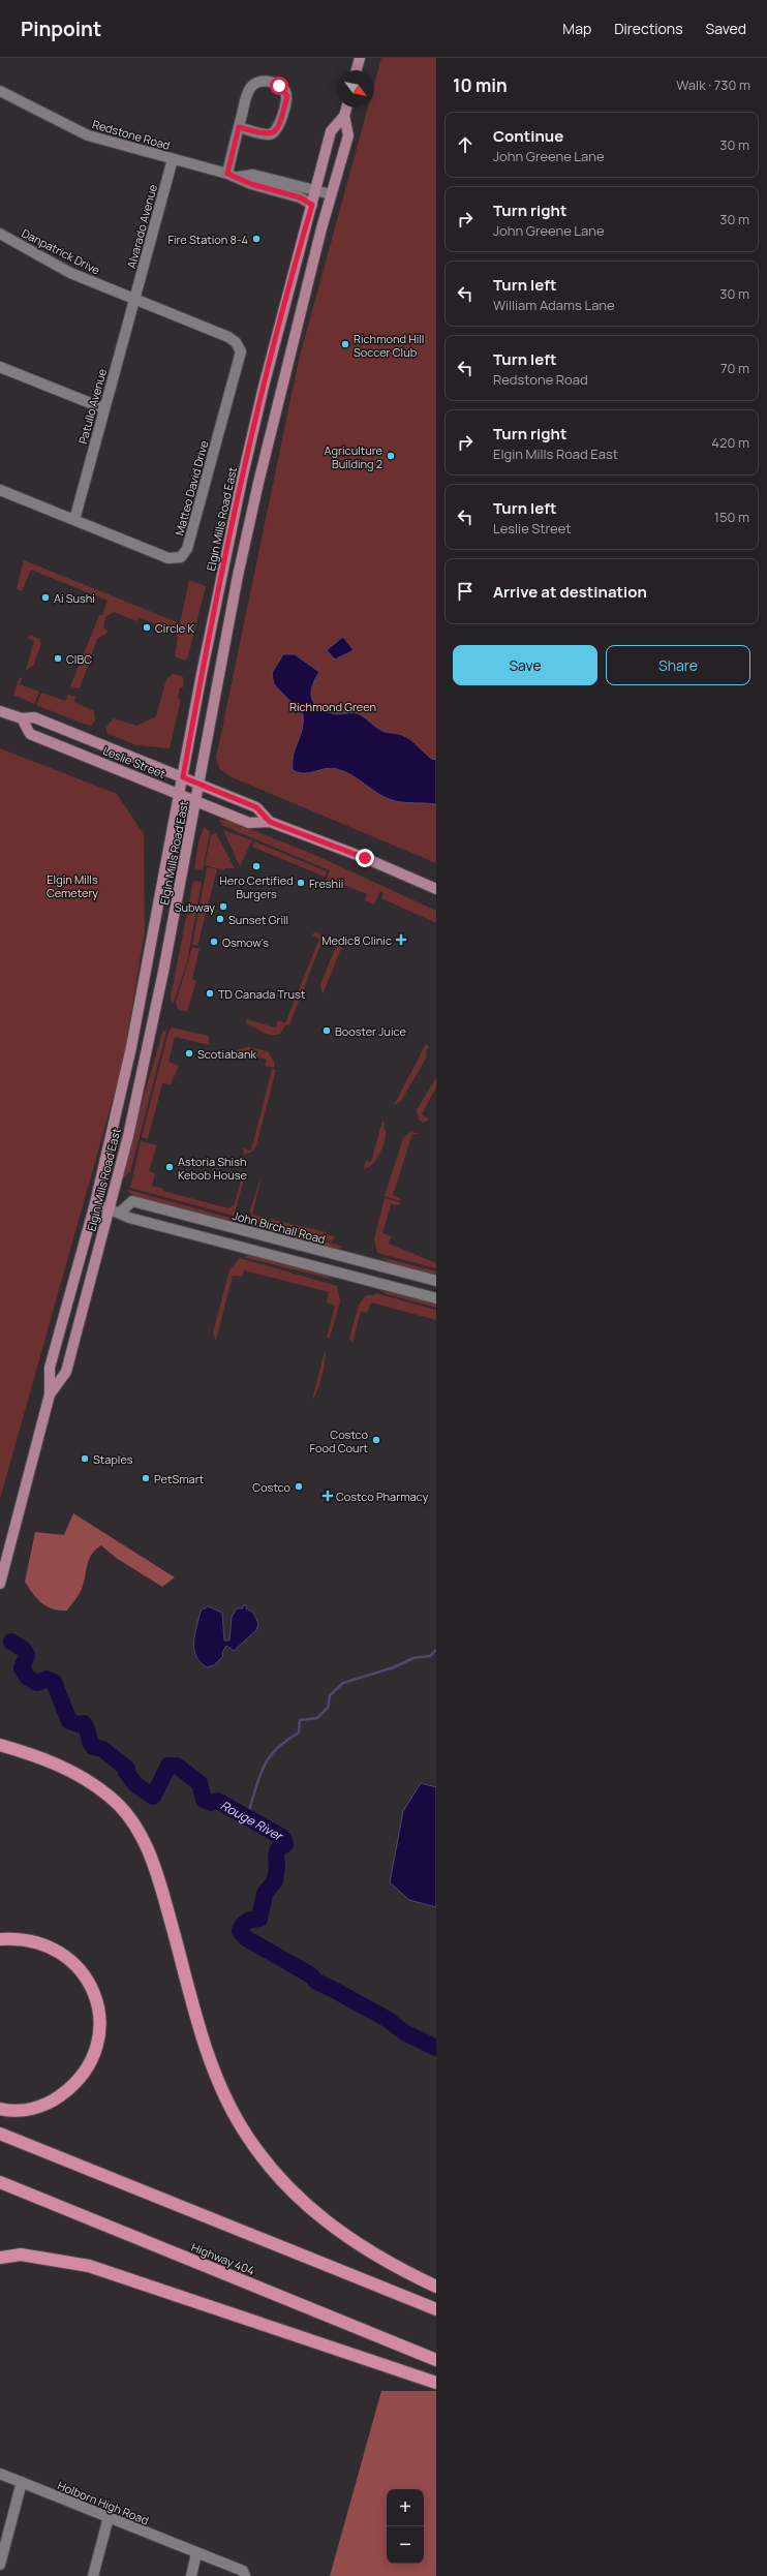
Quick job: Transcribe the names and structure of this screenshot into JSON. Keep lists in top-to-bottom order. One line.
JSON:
{"streets":{"highway":["Highway 404"],"main road":["Elgin Mills Road East","Leslie Street"],"street":["Redstone Road","Alvarado Avenue","Danpatrick Drive","Patullo Avenue","Matteo David Drive","John Birchall Road","Holborn High Road"]},"crossings":[["Redstone Road","Alvarado Avenue"],["Redstone Road","Elgin Mills Road East"],["Alvarado Avenue","Danpatrick Drive"],["Alvarado Avenue","Patullo Avenue"],["Alvarado Avenue","Matteo David Drive"],["Danpatrick Drive","Patullo Avenue"],["Danpatrick Drive","Matteo David Drive"],["Patullo Avenue","Matteo David Drive"],["Elgin Mills Road East","Leslie Street"]],"water":["Rouge River"],"parks":["Richmond Green","Elgin Mills Cemetery"],"places":{"other":["Fire Station 8-4","Richmond Hill Soccer Club","Agriculture Building 2","Ai Sushi","Circle K","CIBC","Hero Certified Burgers","Freshii","Subway","Sunset Grill","Osmow's","TD Canada Trust","Booster Juice","Scotiabank","Astoria Shish Kebob House","Costco Food Court","Staples","PetSmart","Costco"],"health":["Medic8 Clinic","Costco Pharmacy"]},"north":"bottom right","page":{"header":"Pinpoint","nav":["Map","Directions","Saved"],"heading":["10 min","Walk · 730 m"],"list":[["Continue","John Greene Lane","30 m"],["Turn right","John Greene Lane","30 m"],["Turn left","William Adams Lane","30 m"],["Turn left","Redstone Road","70 m"],["Turn right","Elgin Mills Road East","420 m"],["Turn left","Leslie Street","150 m"],"Arrive at destination"],"buttons":["Save","Share"],"map_buttons":["+","−"]}}
